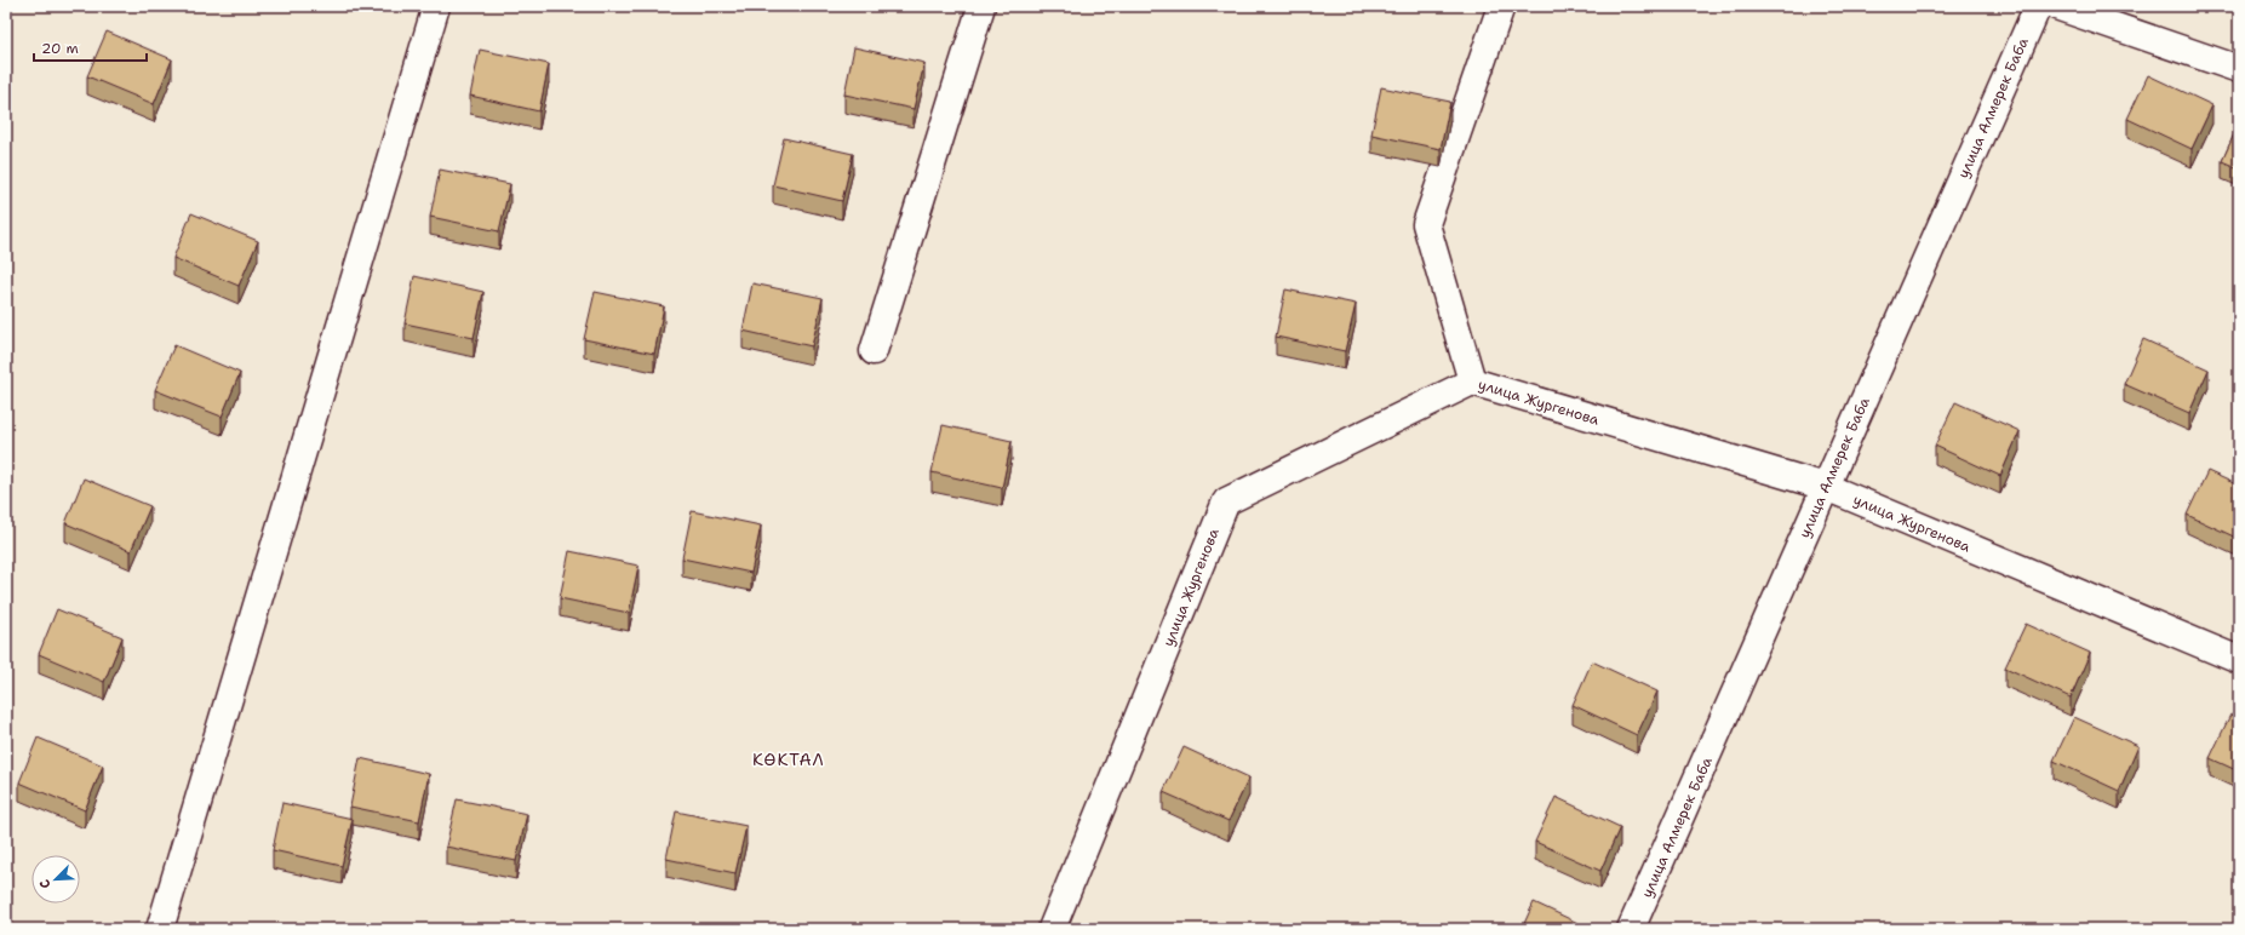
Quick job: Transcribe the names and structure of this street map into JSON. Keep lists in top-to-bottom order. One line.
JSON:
{"streets":{"street":["улица Алмерек Баба","улица Жургенова"]},"crossings":[["улица Алмерек Баба","улица Жургенова"]],"districts":["КӨКТАЛ"],"scale_bar":"20 m","north":"bottom left"}
